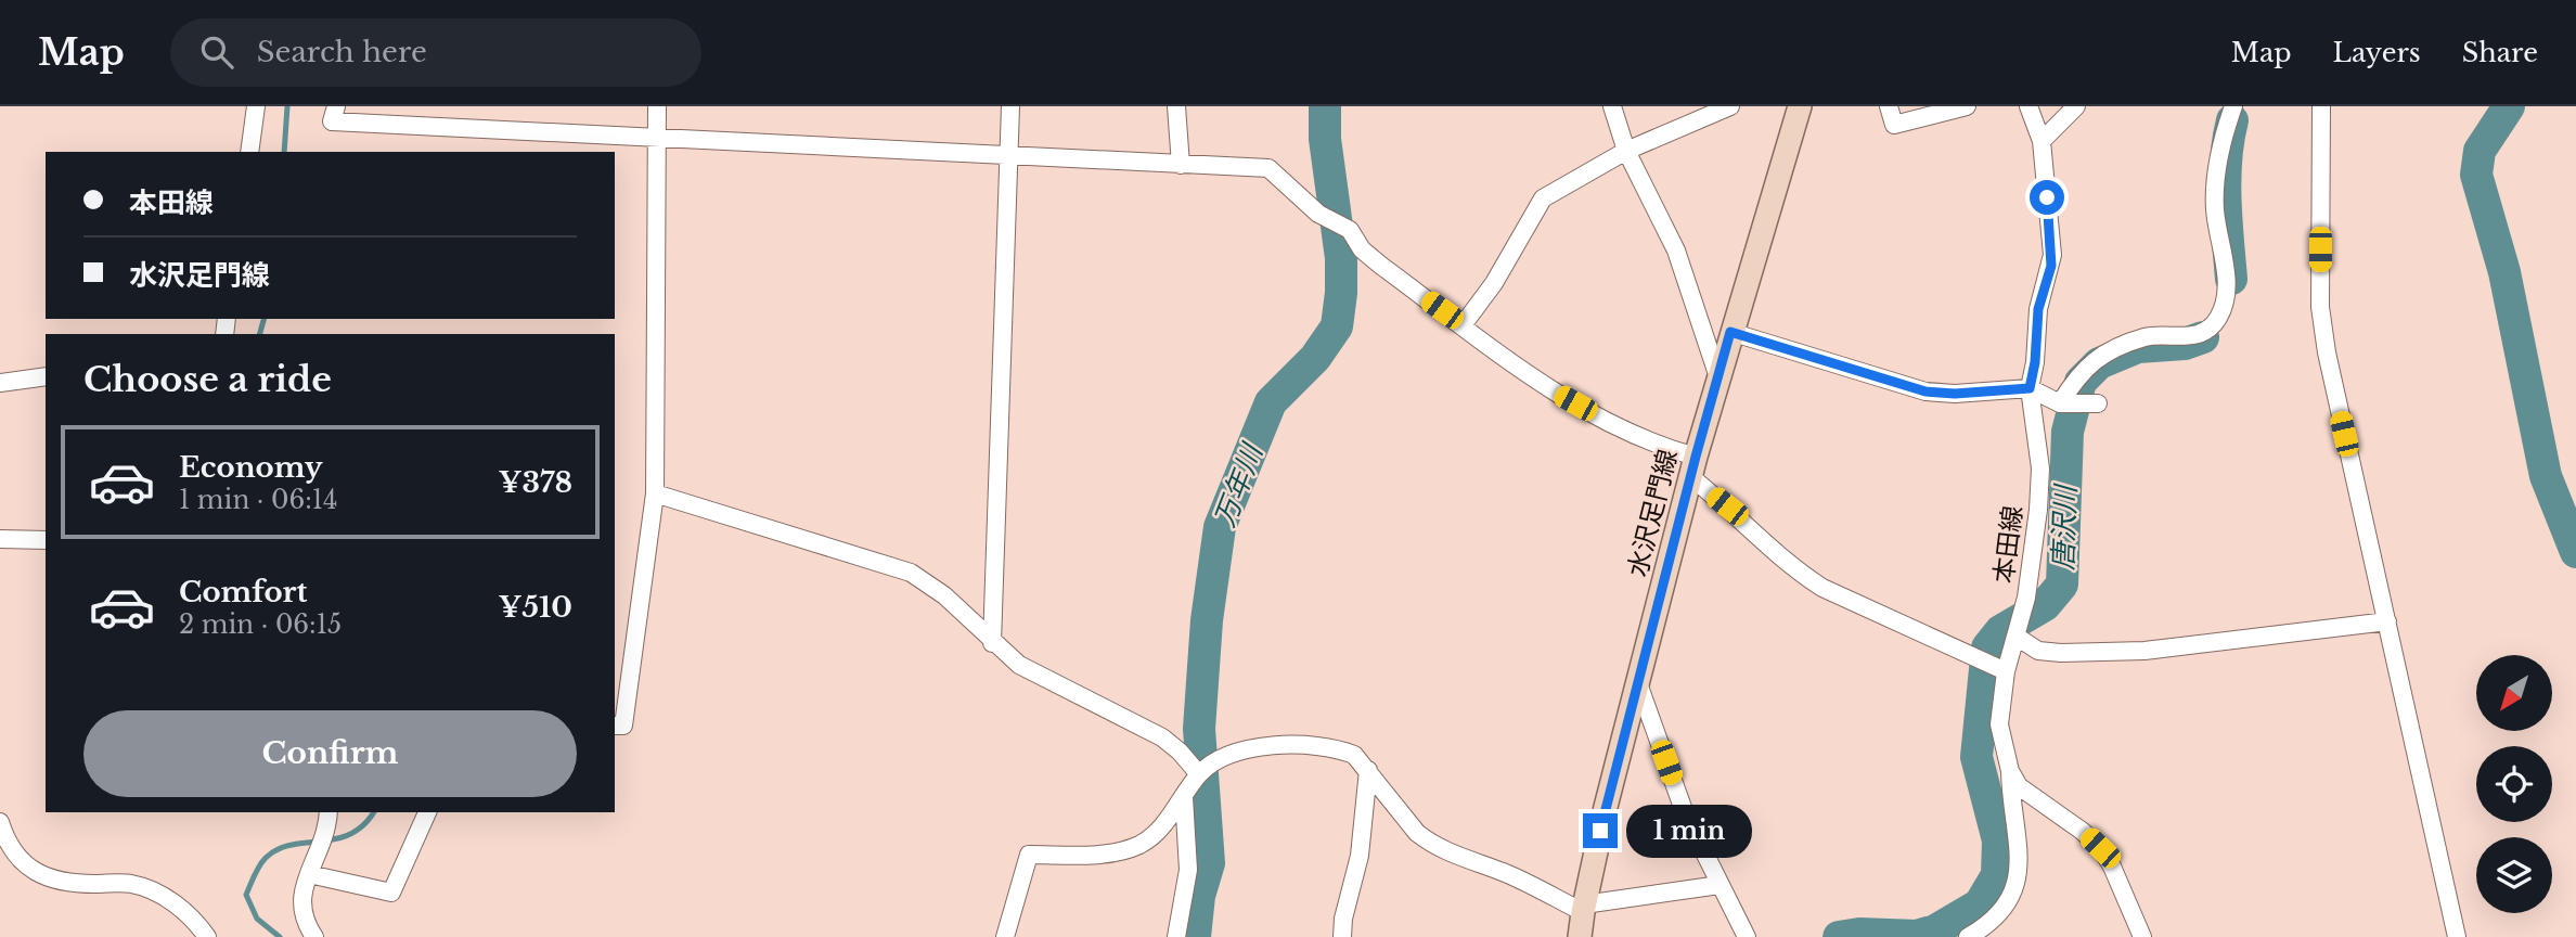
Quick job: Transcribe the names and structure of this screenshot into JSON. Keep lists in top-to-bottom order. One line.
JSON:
{"streets":{"main road":["水沢足門線"],"street":["本田線"]},"water":["万年川","唐沢川"],"north":"bottom left","page":{"header":"Map","search":"Search here","nav":["Map","Layers","Share"],"banner":["本田線","水沢足門線"],"heading":"Choose a ride","list":[{"name":"Economy","note":"1 min · 06:14","value":"¥378"},{"name":"Comfort","note":"2 min · 06:15","value":"¥510"}],"buttons":"Confirm","bubble":"1 min"}}
